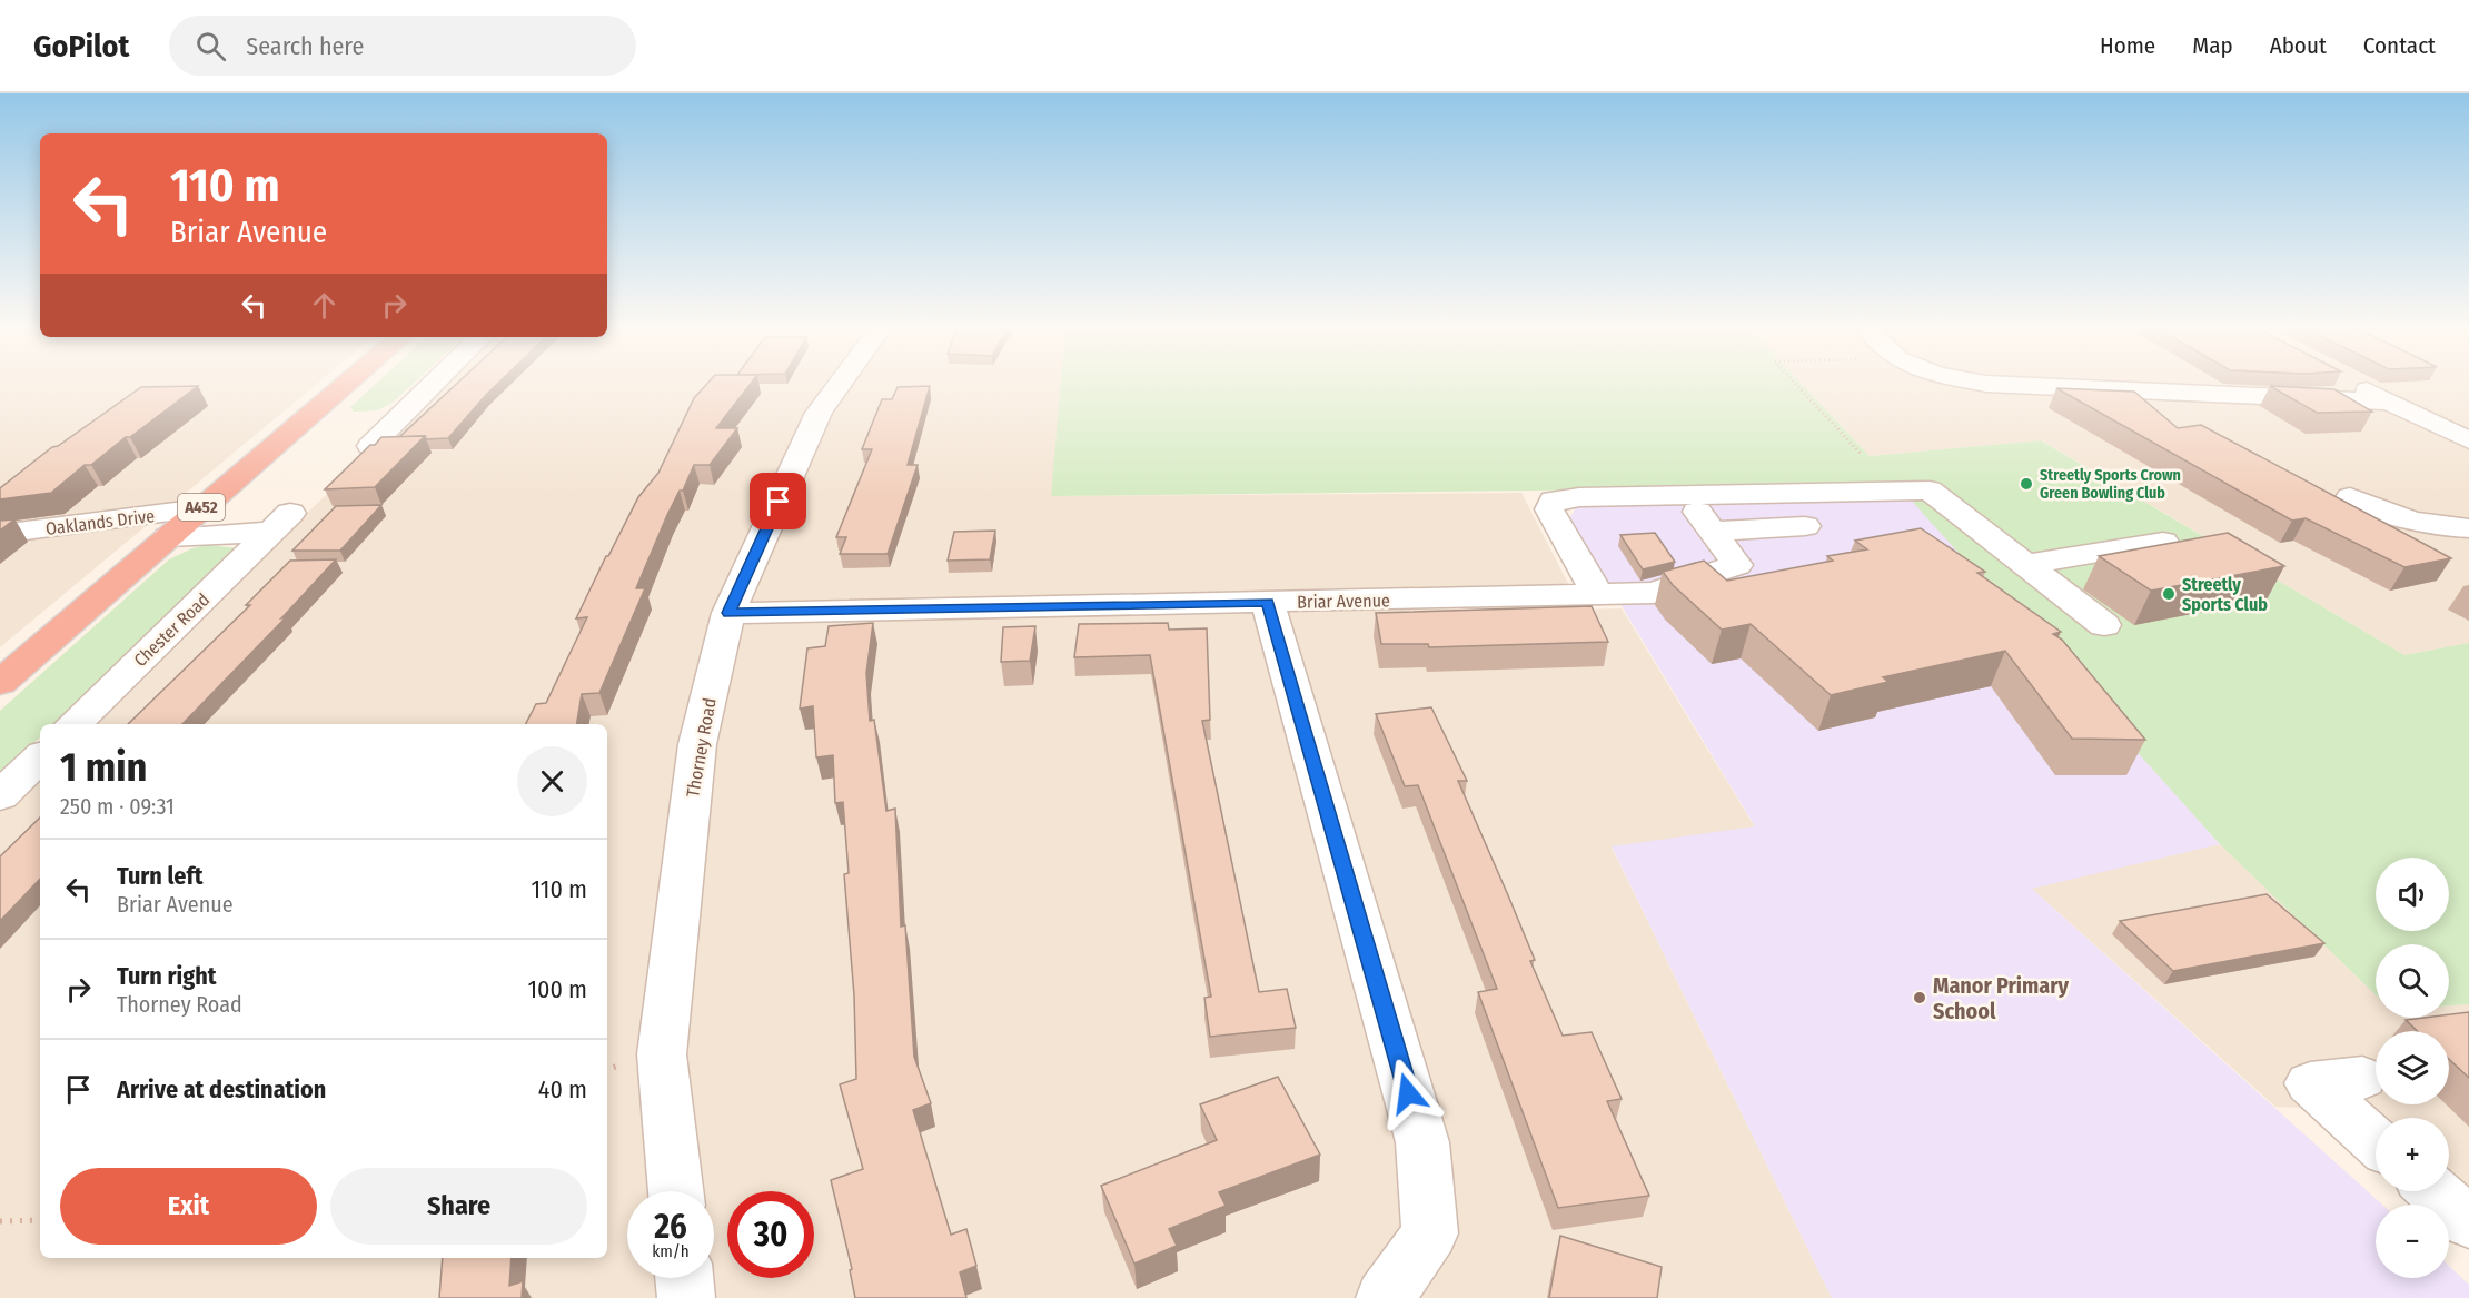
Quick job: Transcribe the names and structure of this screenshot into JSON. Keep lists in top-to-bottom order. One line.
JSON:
{"streets":{"highway":["A452"],"street":["Oaklands Drive","Briar Avenue","Chester Road","Thorney Road"]},"crossings":[["A452","Oaklands Drive"],["A452","Chester Road"],["Briar Avenue","Thorney Road"]],"places":["Streetly Sports Crown Green Bowling Club","Streetly Sports Club","Manor Primary School"],"page":{"header":"GoPilot","search":"Search here","nav":["Home","Map","About","Contact"],"turn":["110 m","Briar Avenue"],"heading":["1 min","250 m · 09:31"],"list":[{"name":"Turn left","note":"Briar Avenue","value":"110 m"},{"name":"Turn right","note":"Thorney Road","value":"100 m"},{"name":"Arrive at destination","value":"40 m"}],"map_buttons":["+","−"],"buttons":["Exit","Share"],"speed":"26 km/h","limit":"30"}}
